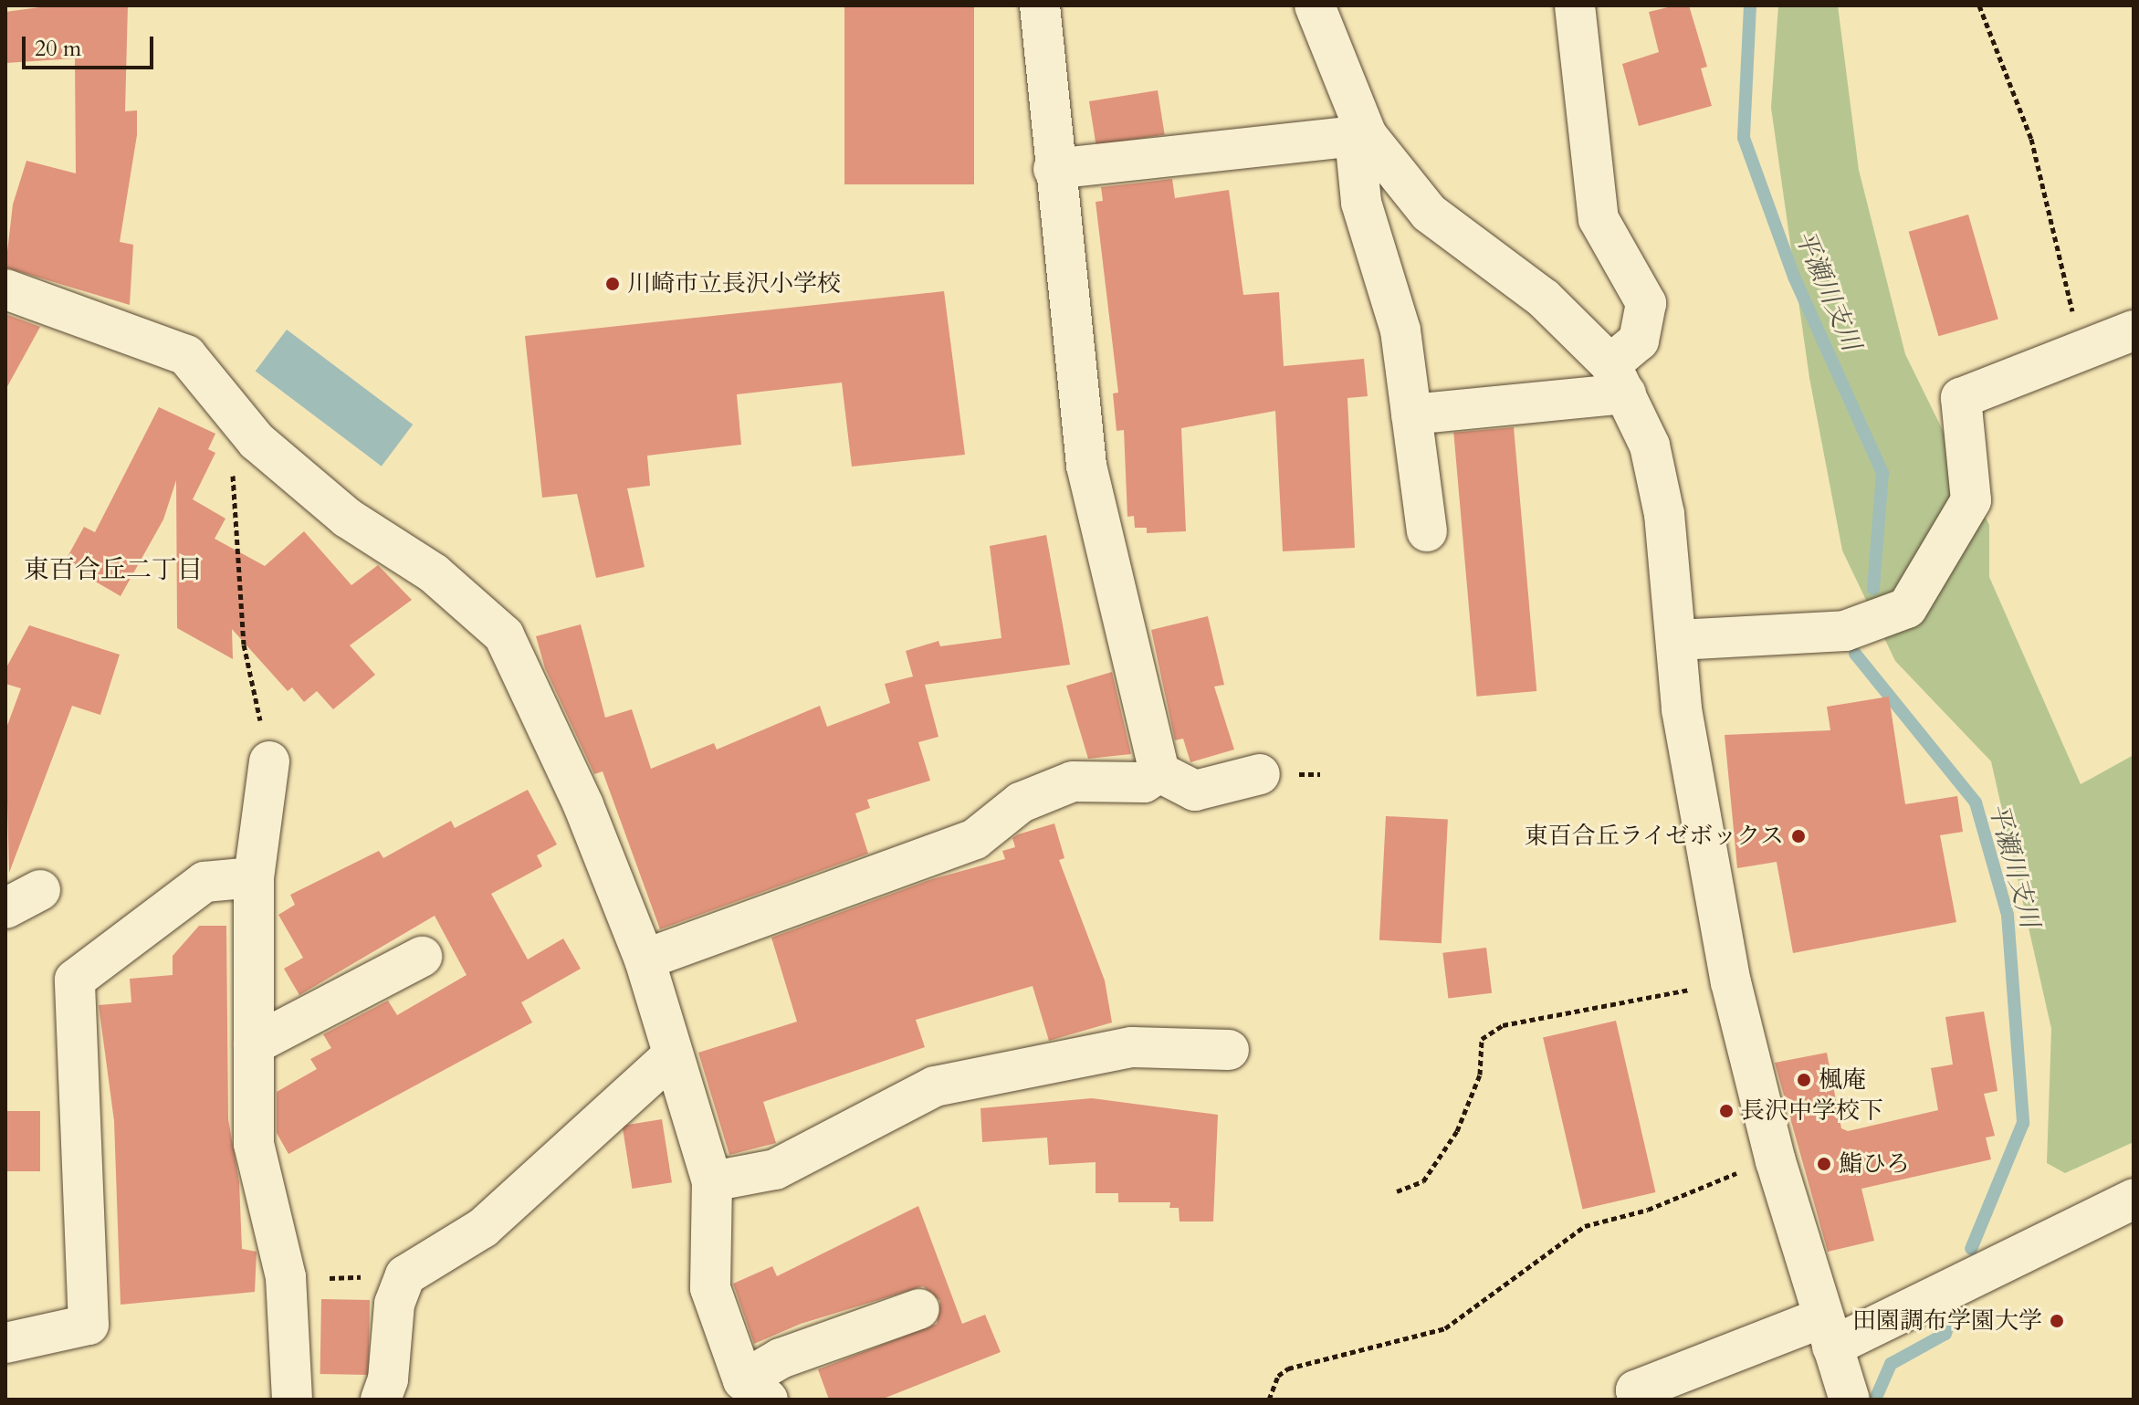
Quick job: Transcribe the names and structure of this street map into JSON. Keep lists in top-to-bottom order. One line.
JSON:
{"districts":["東百合丘二丁目"],"water":["平瀬川支川"],"places":["川崎市立長沢小学校","東百合丘ライゼボックス","楓庵","長沢中学校下","鮨ひろ","田園調布学園大学"],"scale_bar":"20 m"}
